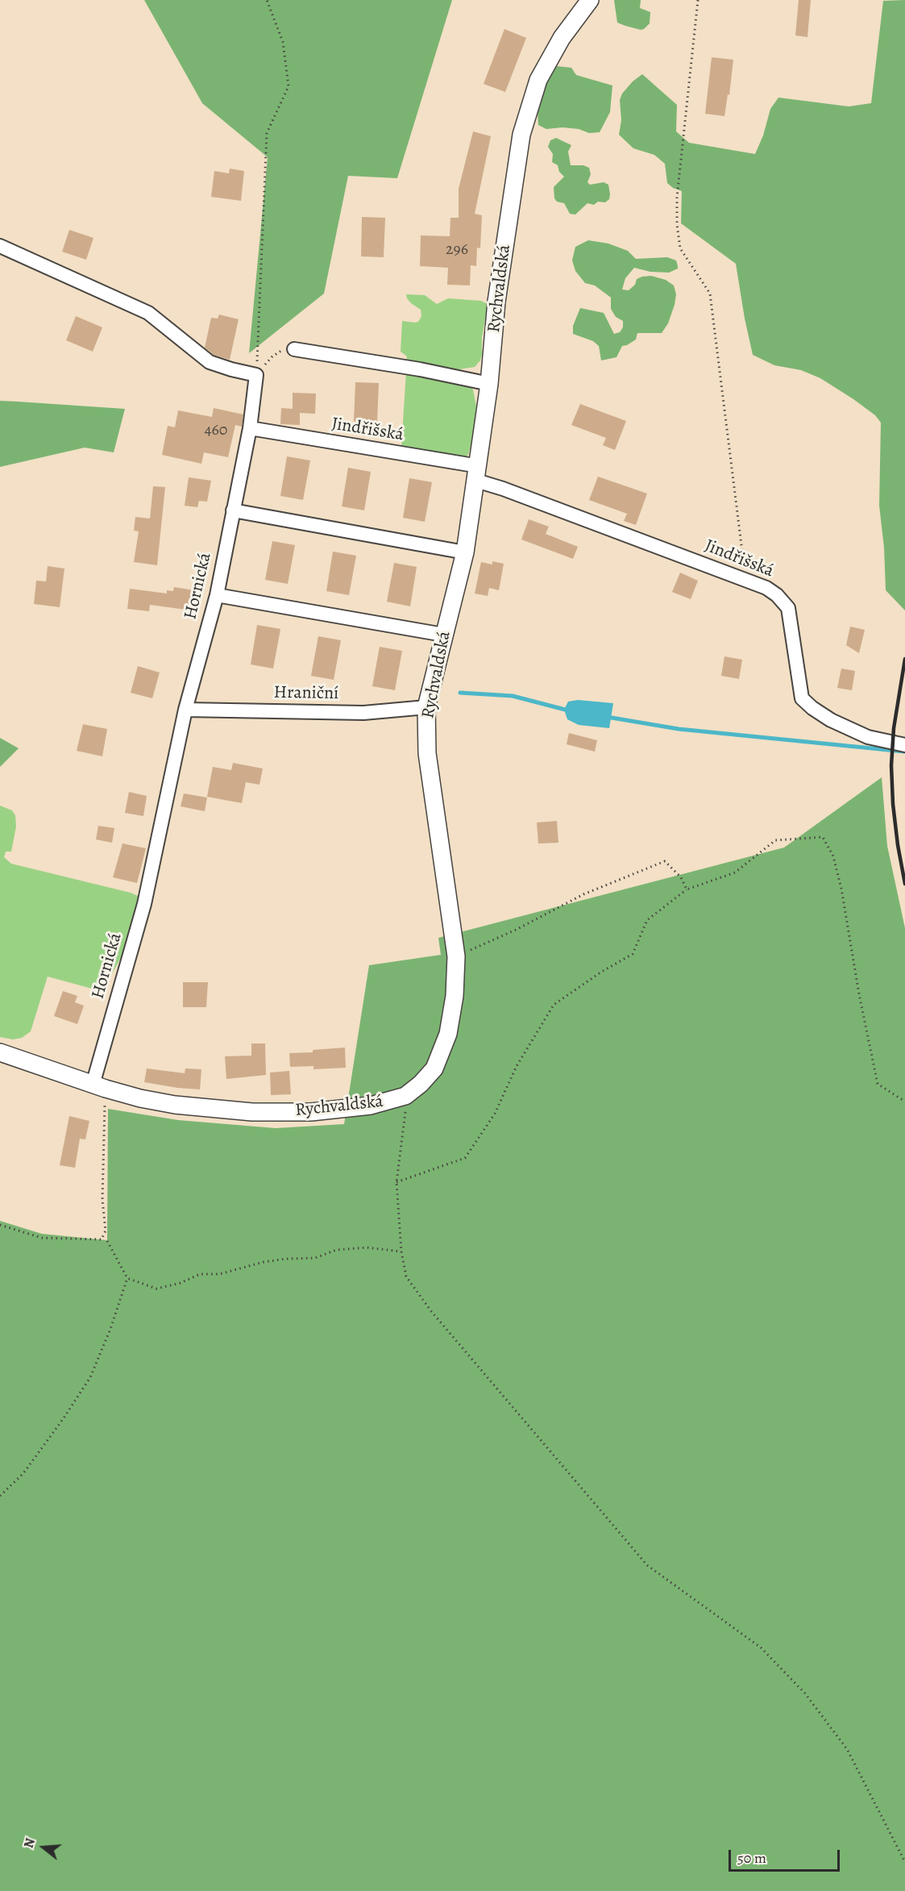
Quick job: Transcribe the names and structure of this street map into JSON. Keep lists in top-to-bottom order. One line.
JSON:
{"streets":{"street":["Rychvaldská","Jindřišská","Hornická","Hraniční"]},"crossings":[["Rychvaldská","Jindřišská"],["Rychvaldská","Hornická"],["Rychvaldská","Hraniční"],["Jindřišská","Hornická"],["Hornická","Hraniční"]],"house_numbers":["296","460"],"scale_bar":"50 m","north":"left"}
